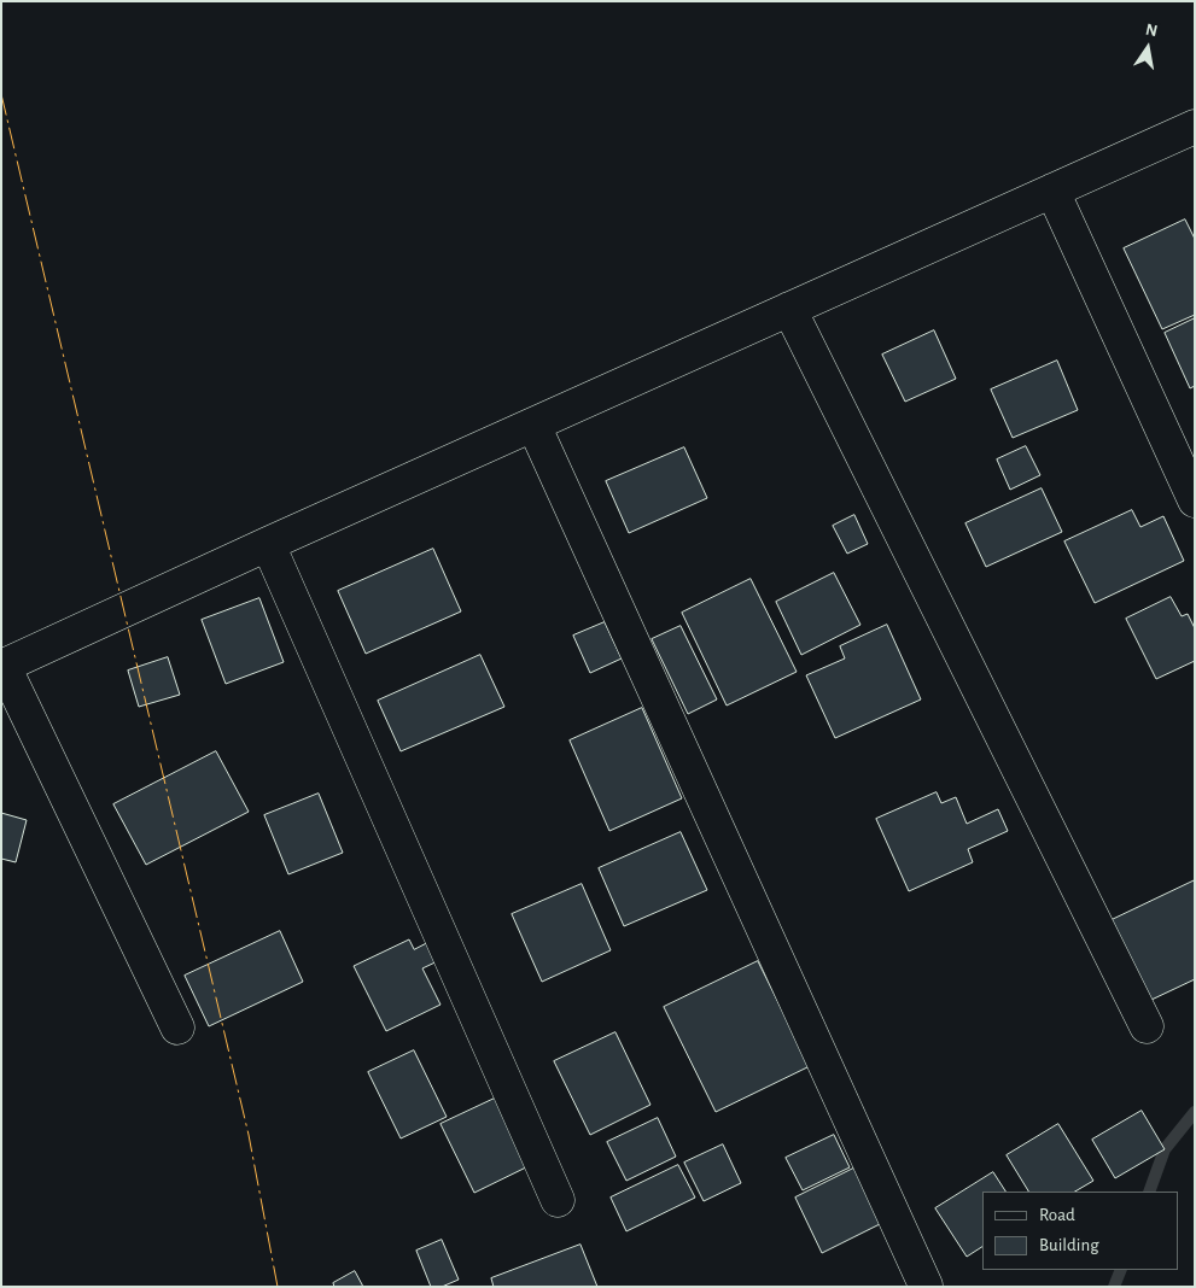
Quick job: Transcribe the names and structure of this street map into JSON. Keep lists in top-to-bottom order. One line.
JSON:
{"legend":["Road","Building"],"north":"top"}
